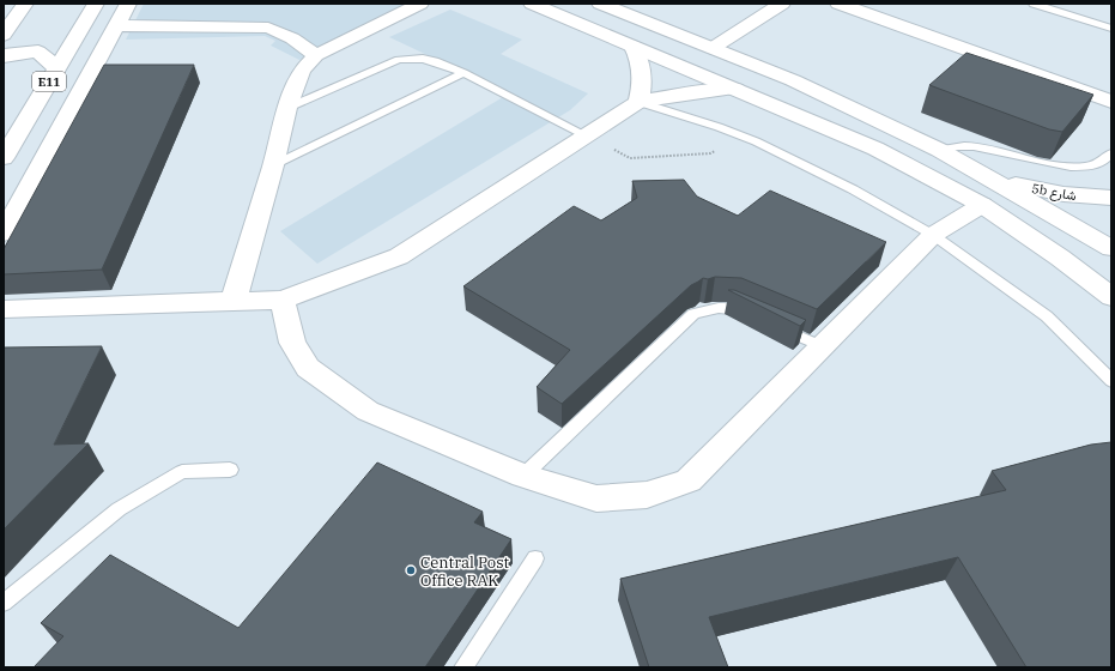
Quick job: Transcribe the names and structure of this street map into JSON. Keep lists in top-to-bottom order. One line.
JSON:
{"streets":{"street":["E11","5b شارع"]},"places":["Central Post Office RAK"]}
